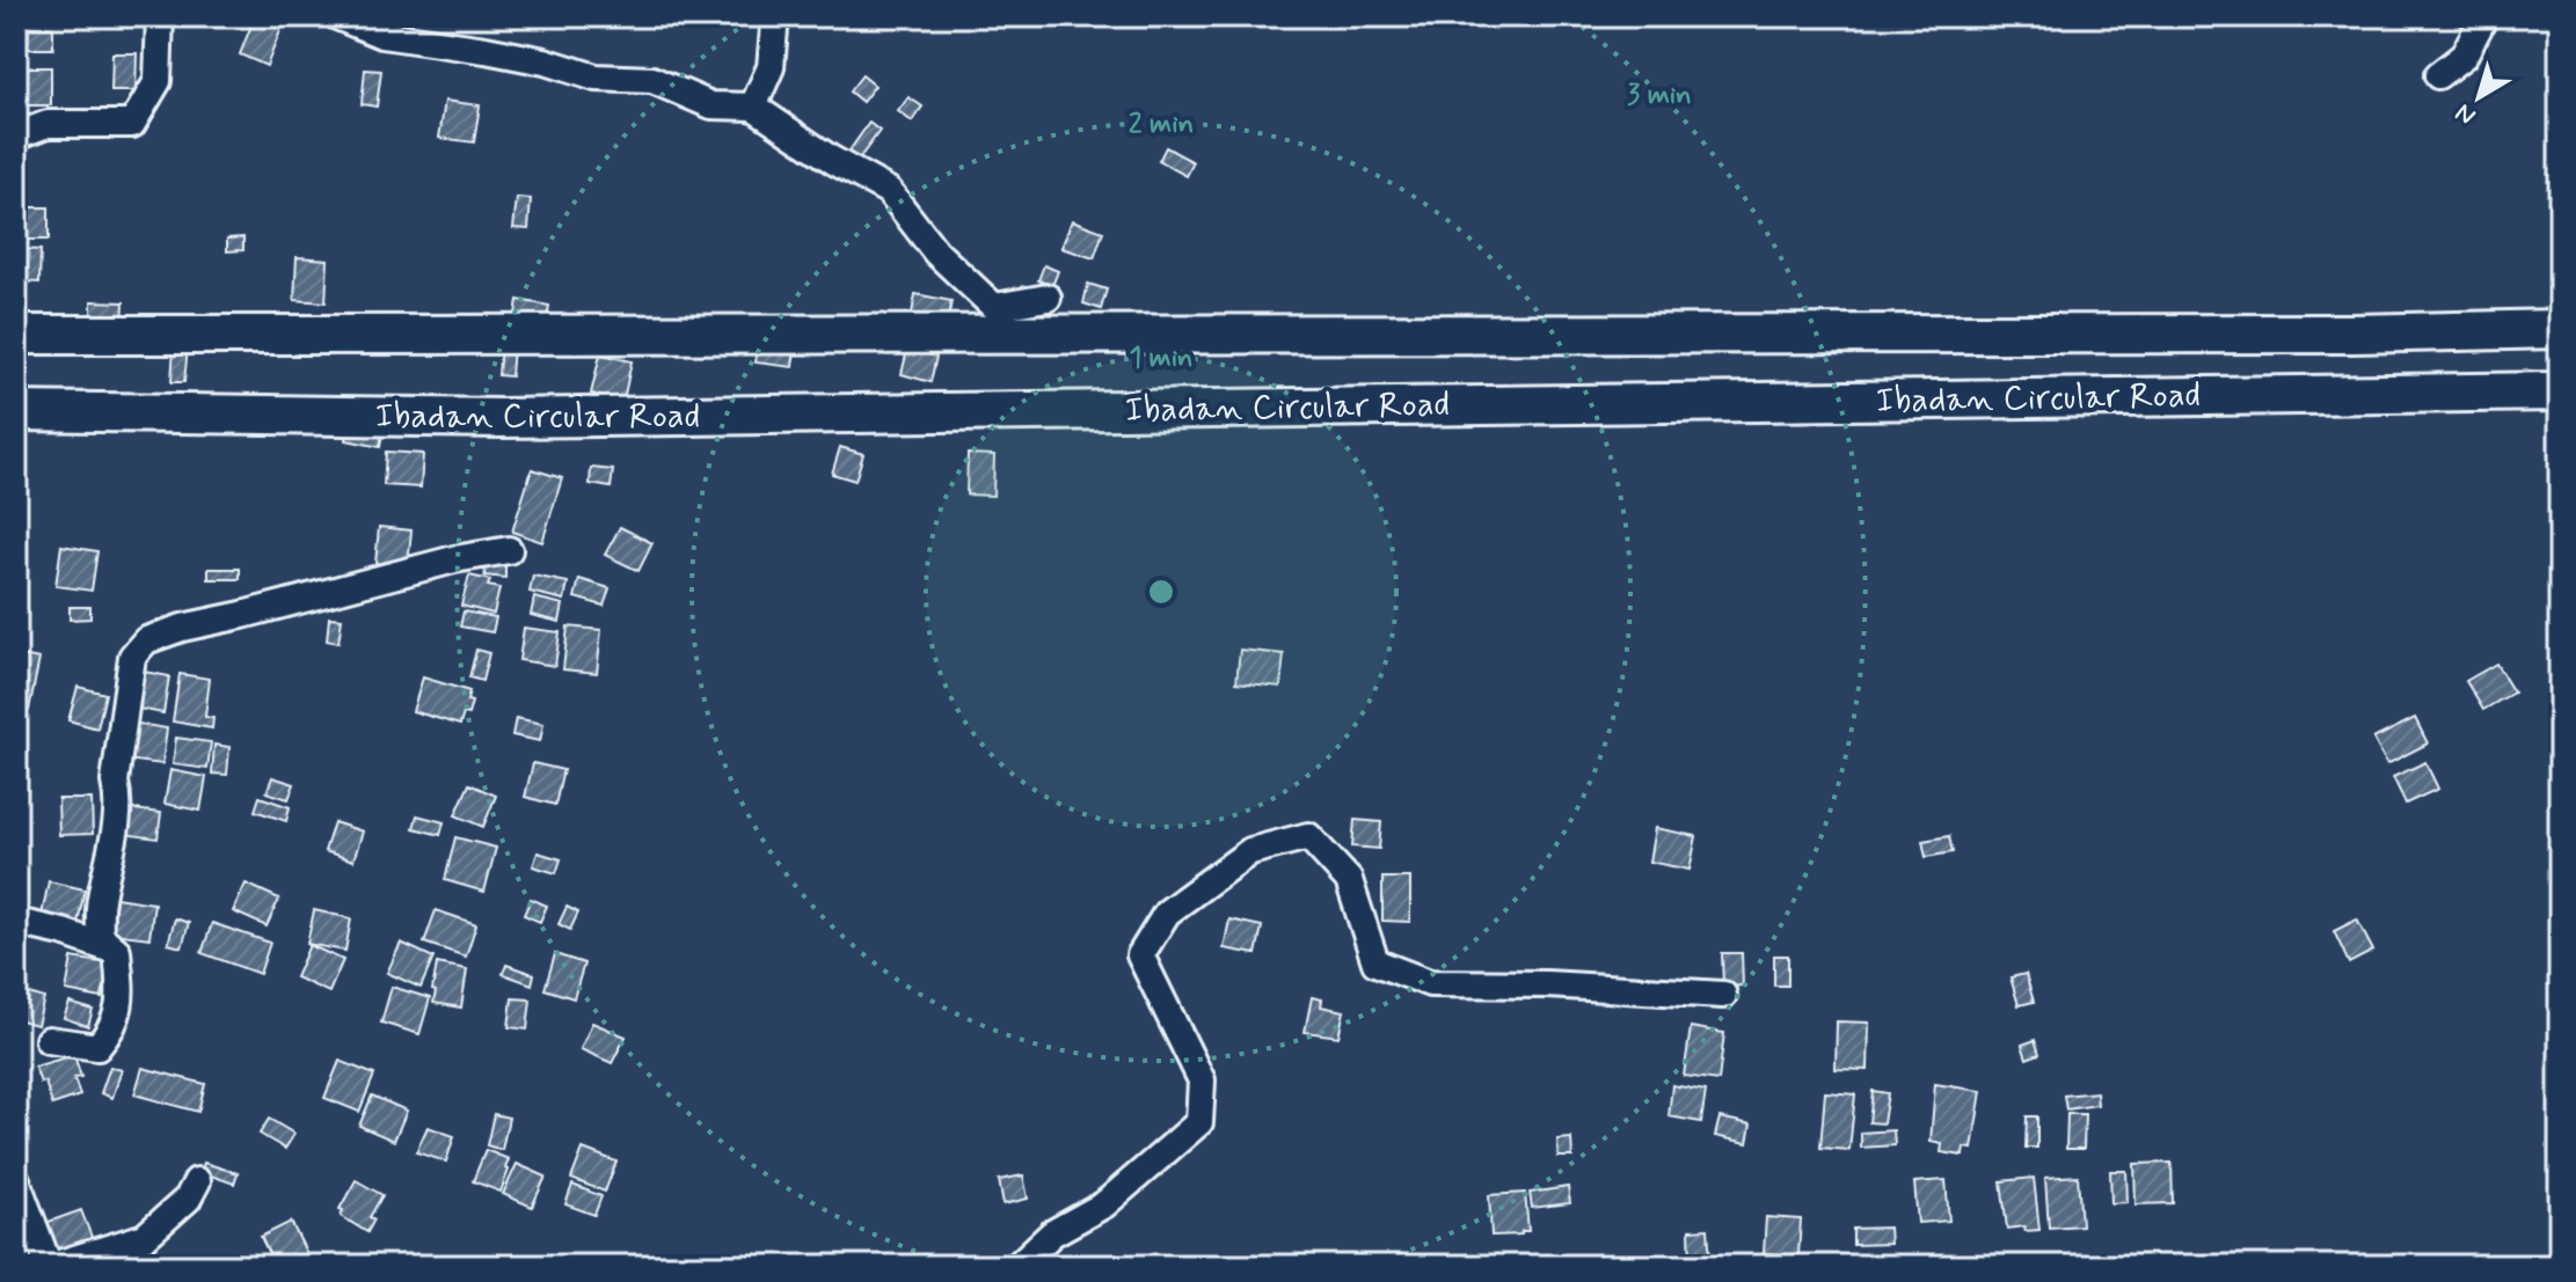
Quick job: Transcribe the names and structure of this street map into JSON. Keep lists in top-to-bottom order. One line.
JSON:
{"streets":{"highway":["Ibadan Circular Road"]},"north":"bottom left","rings":["3 min","2 min","1 min"]}
